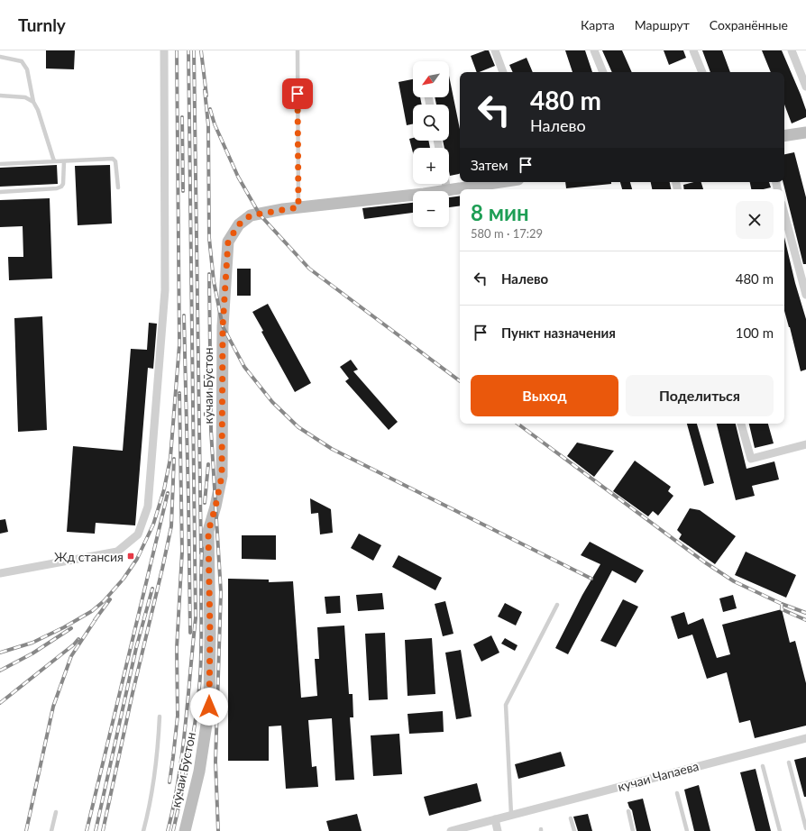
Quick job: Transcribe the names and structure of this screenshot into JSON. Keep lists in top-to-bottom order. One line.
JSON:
{"streets":{"main road":["кӯчаи Бӯстон"],"street":["кучаи Чапаева"]},"places":{"transit":["Жд стансия"]},"north":"bottom left","page":{"header":"Turnly","nav":["Карта","Маршрут","Сохранённые"],"map_buttons":["+","−"],"turn":["480 m","Налево"],"then":"Затем","heading":["8 мин","580 m · 17:29"],"list":[{"name":"Налево","value":"480 m"},{"name":"Пункт назначения","value":"100 m"}],"buttons":["Выход","Поделиться"]}}
